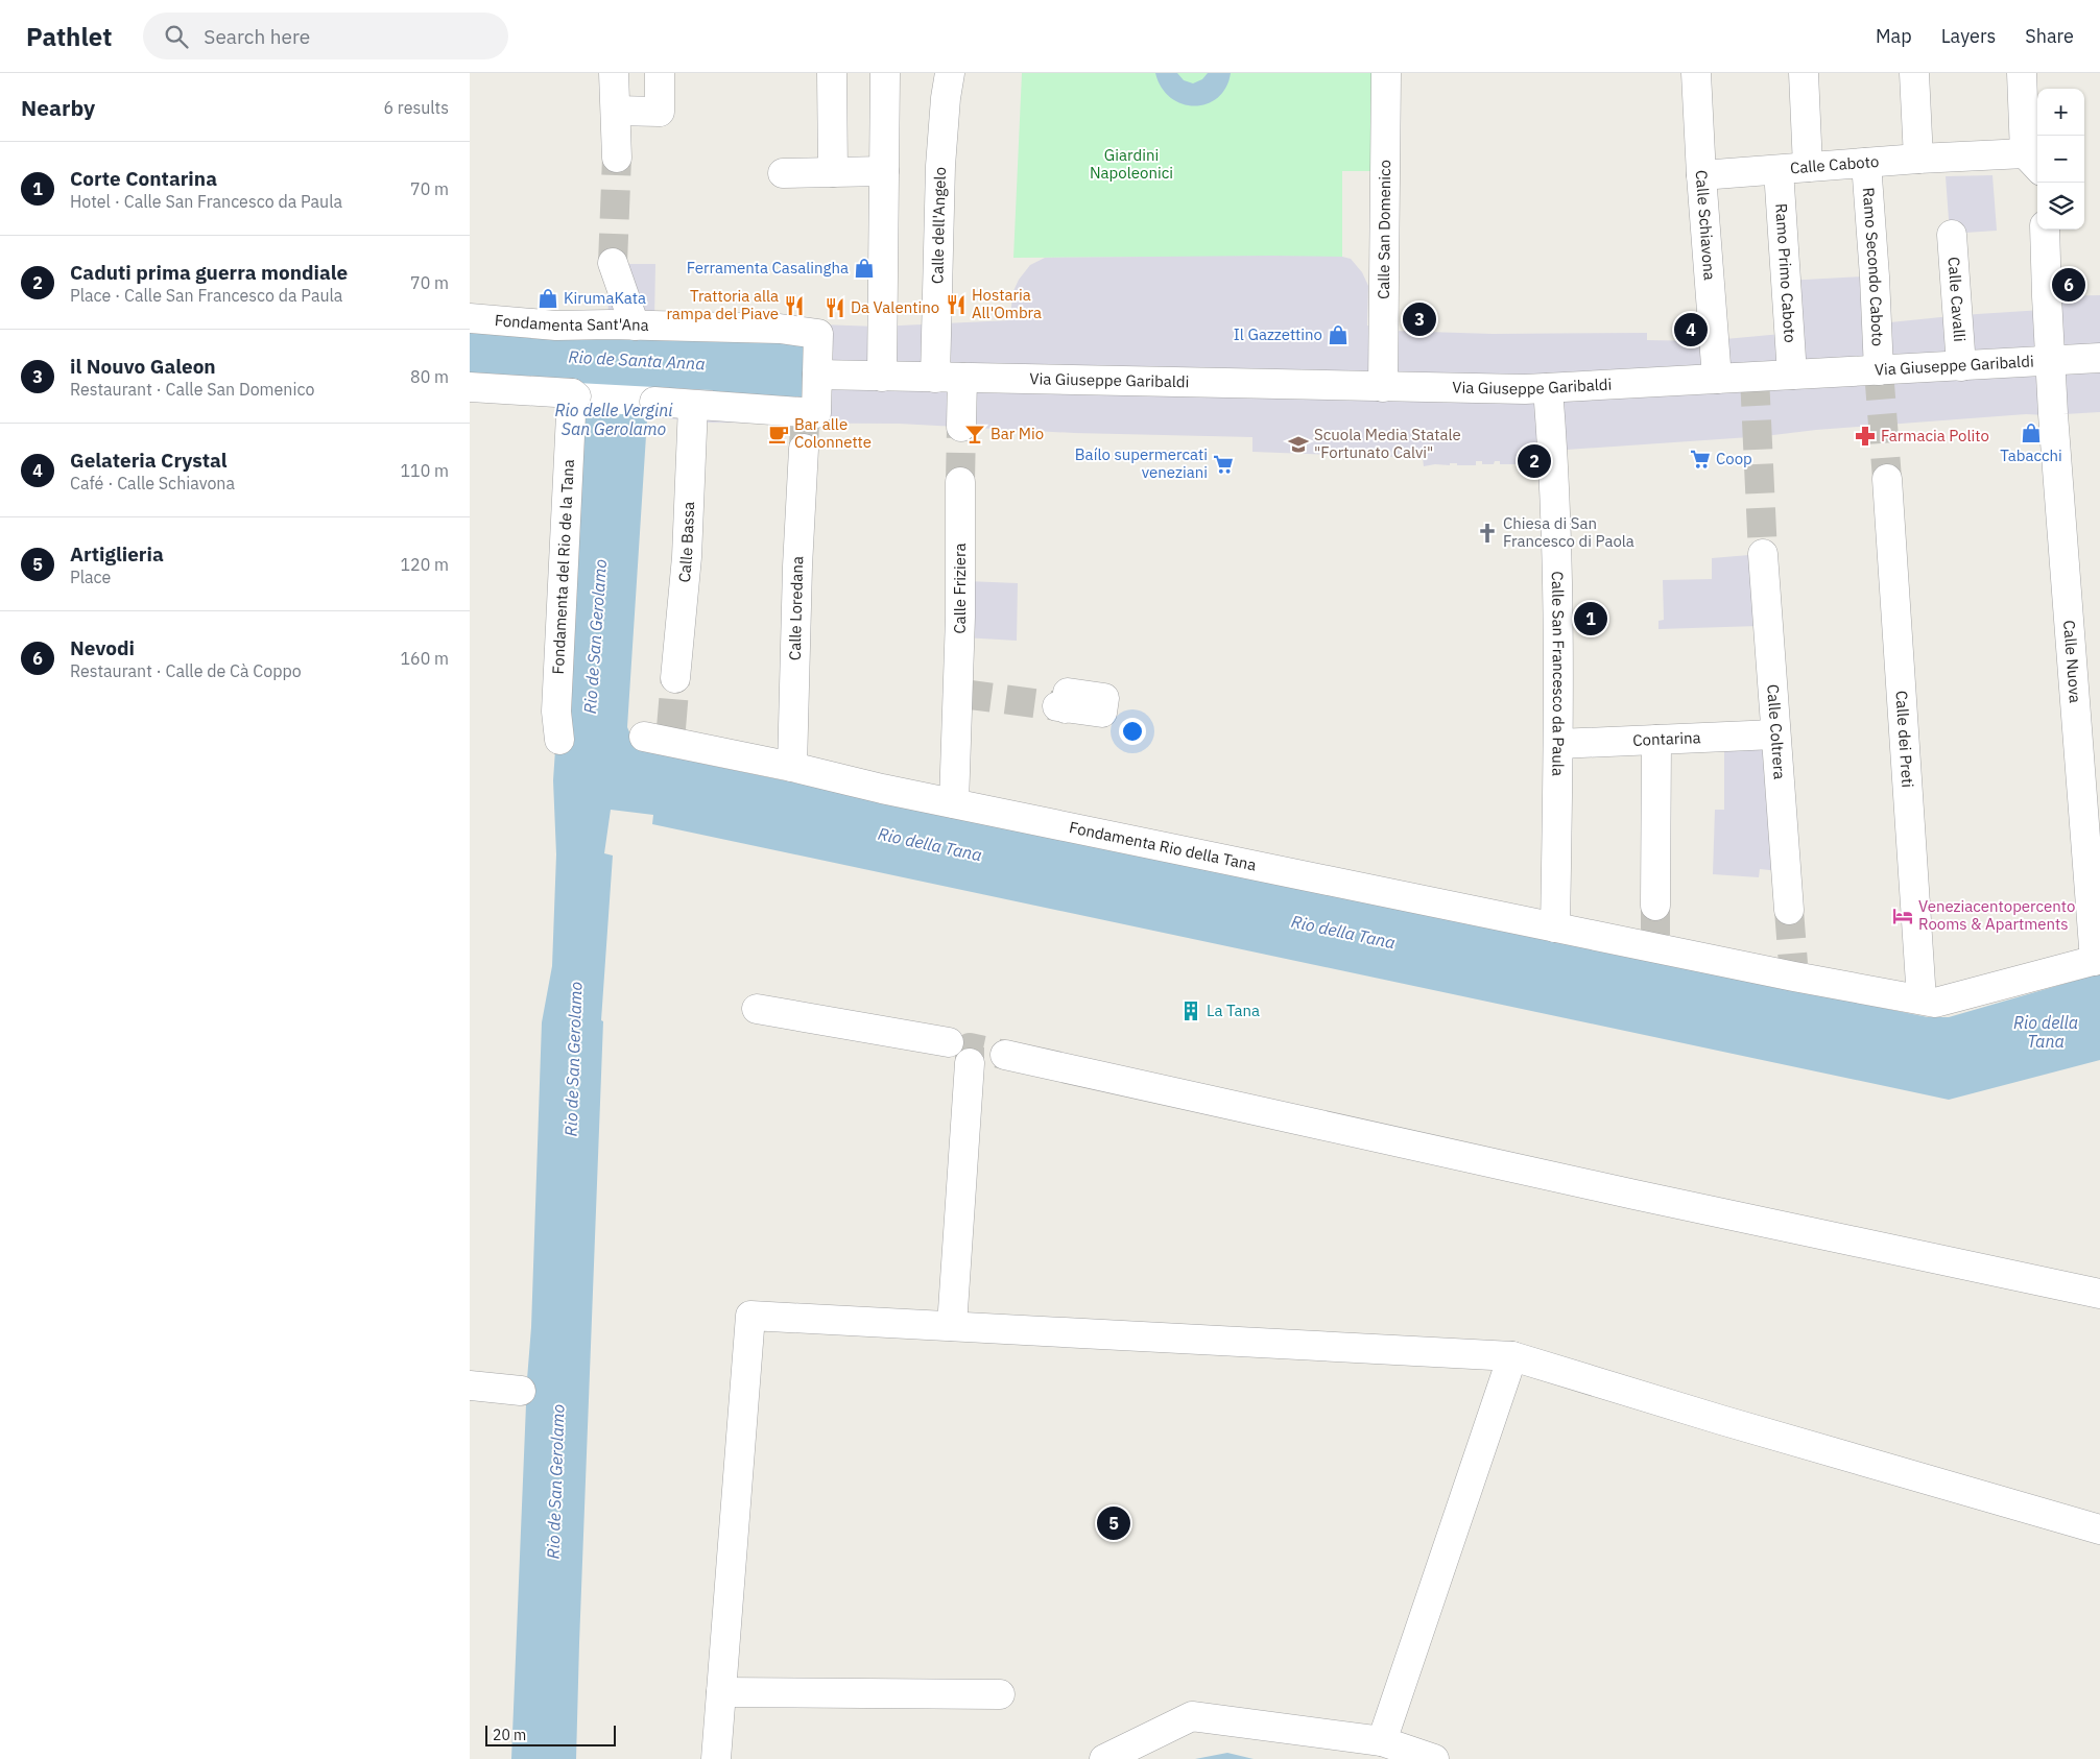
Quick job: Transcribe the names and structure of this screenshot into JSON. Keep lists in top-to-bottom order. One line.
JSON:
{"streets":{"street":["Calle Caboto","Calle dell'Angelo","Calle Schiavona","Calle San Domenico","Ramo Secondo Caboto","Ramo Primo Caboto","Calle Cavalli","Fondamenta Sant'Ana","Via Giuseppe Garibaldi","Calle Bassa","Fondamenta del Rio de la Tana","Calle Friziera","Calle Loredana","Calle Nuova","Calle San Francesco da Paula","Calle Coltrera","Contarina","Calle dei Preti","Fondamenta Rio della Tana"]},"crossings":[["Calle Caboto","Calle Schiavona"],["Calle Caboto","Ramo Secondo Caboto"],["Calle Caboto","Ramo Primo Caboto"],["Calle dell'Angelo","Via Giuseppe Garibaldi"],["Calle Schiavona","Via Giuseppe Garibaldi"],["Calle San Domenico","Via Giuseppe Garibaldi"],["Ramo Secondo Caboto","Via Giuseppe Garibaldi"],["Ramo Primo Caboto","Via Giuseppe Garibaldi"],["Calle Cavalli","Via Giuseppe Garibaldi"],["Fondamenta Sant'Ana","Via Giuseppe Garibaldi"],["Via Giuseppe Garibaldi","Calle Nuova"],["Via Giuseppe Garibaldi","Calle San Francesco da Paula"],["Calle Friziera","Fondamenta Rio della Tana"],["Calle Loredana","Fondamenta Rio della Tana"],["Calle Nuova","Fondamenta Rio della Tana"],["Calle San Francesco da Paula","Contarina"],["Calle San Francesco da Paula","Fondamenta Rio della Tana"],["Calle Coltrera","Contarina"],["Calle dei Preti","Fondamenta Rio della Tana"]],"water":["Rio de Santa Anna","Rio delle Vergini San Gerolamo","Rio de San Gerolamo","Rio della Tana"],"parks":["Giardini Napoleonici"],"places":{"shop":["Ferramenta Casalingha","KirumaKata","Il Gazzettino","Tabacchi"],"restaurant":["Hostaria All'Ombra","Trattoria alla rampa del Piave","Da Valentino"],"cafe":["Bar alle Colonnette"],"bar":["Bar Mio"],"pharmacy":["Farmacia Polito"],"school or university":["Scuola Media Statale \"Fortunato Calvi\""],"supermarket":["Coop","Baílo supermercati veneziani"],"church":["Chiesa di San Francesco di Paola"],"hotel":["Veneziacentopercento Rooms & Apartments"],"building":["La Tana"]},"scale_bar":"20 m","page":{"header":"Pathlet","search":"Search here","nav":["Map","Layers","Share"],"heading":["Nearby","6 results"],"map_buttons":["+","−"],"list":[{"mark":"1","name":"Corte Contarina","note":"Hotel · Calle San Francesco da Paula","value":"70 m"},{"mark":"2","name":"Caduti prima guerra mondiale","note":"Place · Calle San Francesco da Paula","value":"70 m"},{"mark":"3","name":"il Nouvo Galeon","note":"Restaurant · Calle San Domenico","value":"80 m"},{"mark":"4","name":"Gelateria Crystal","note":"Café · Calle Schiavona","value":"110 m"},{"mark":"5","name":"Artiglieria","note":"Place","value":"120 m"},{"mark":"6","name":"Nevodi","note":"Restaurant · Calle de Cà Coppo","value":"160 m"}],"pins":["6","3","4","2","1","5"],"scale":"20 m"}}
